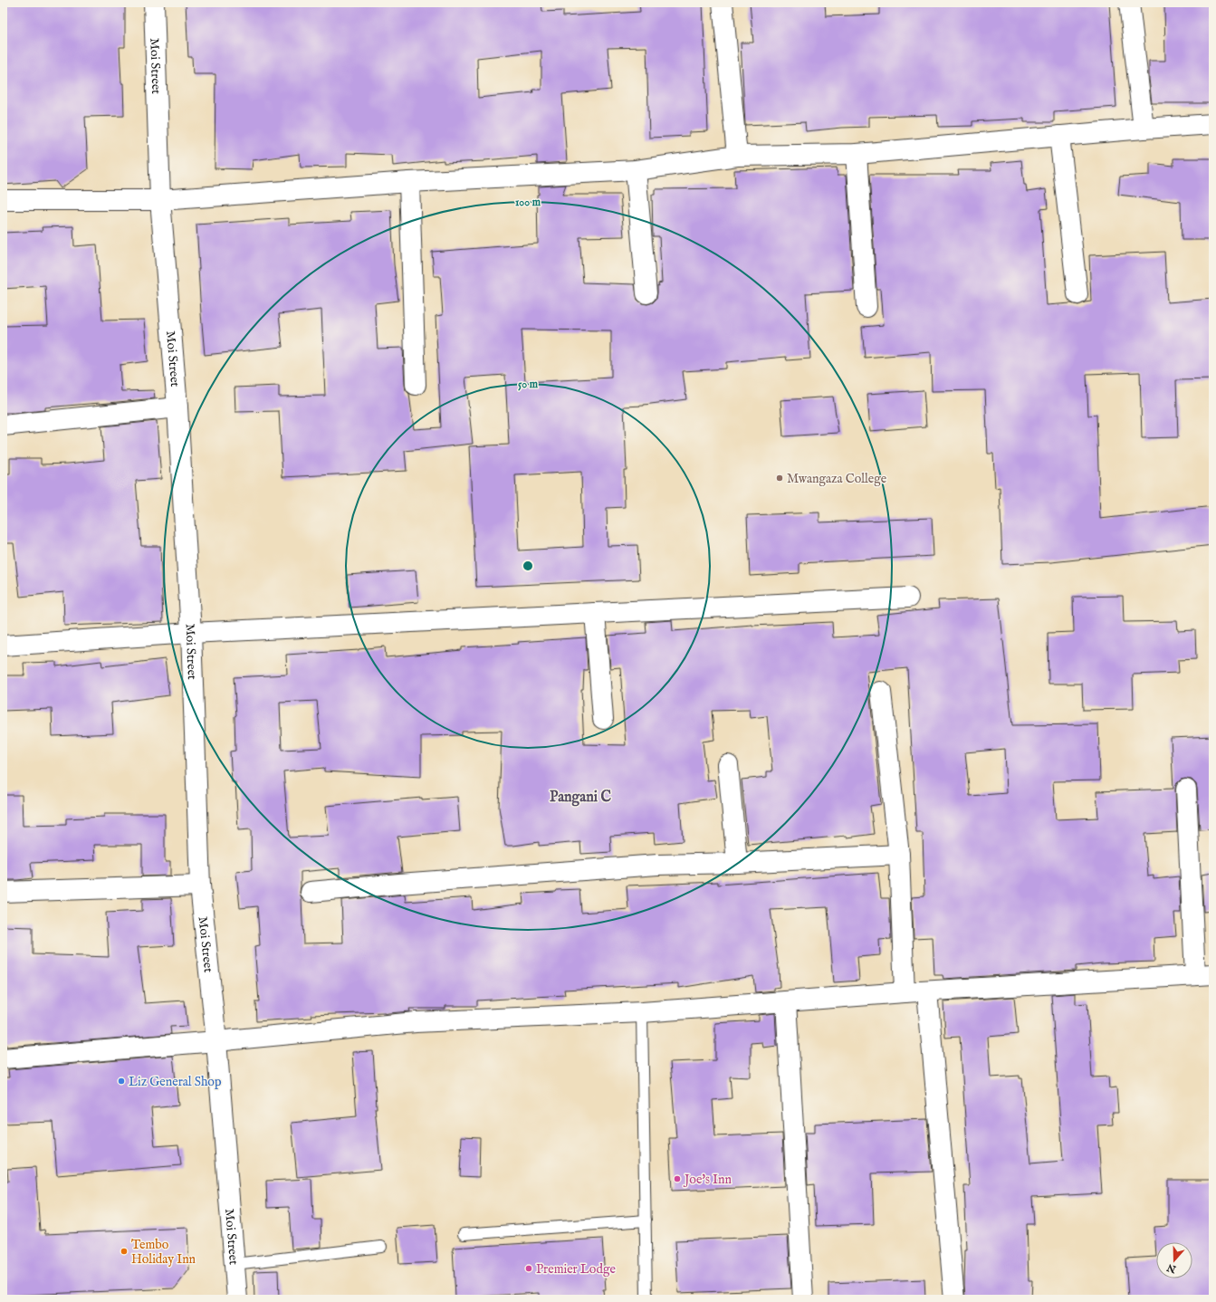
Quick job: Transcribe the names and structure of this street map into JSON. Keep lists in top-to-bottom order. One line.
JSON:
{"streets":{"street":["Moi Street"]},"districts":["Pangani C"],"places":["Mwangaza College","Liz General Shop","Joe's Inn","Tembo Holiday Inn","Premier Lodge"],"north":"bottom","rings":["100 m","50 m"]}
